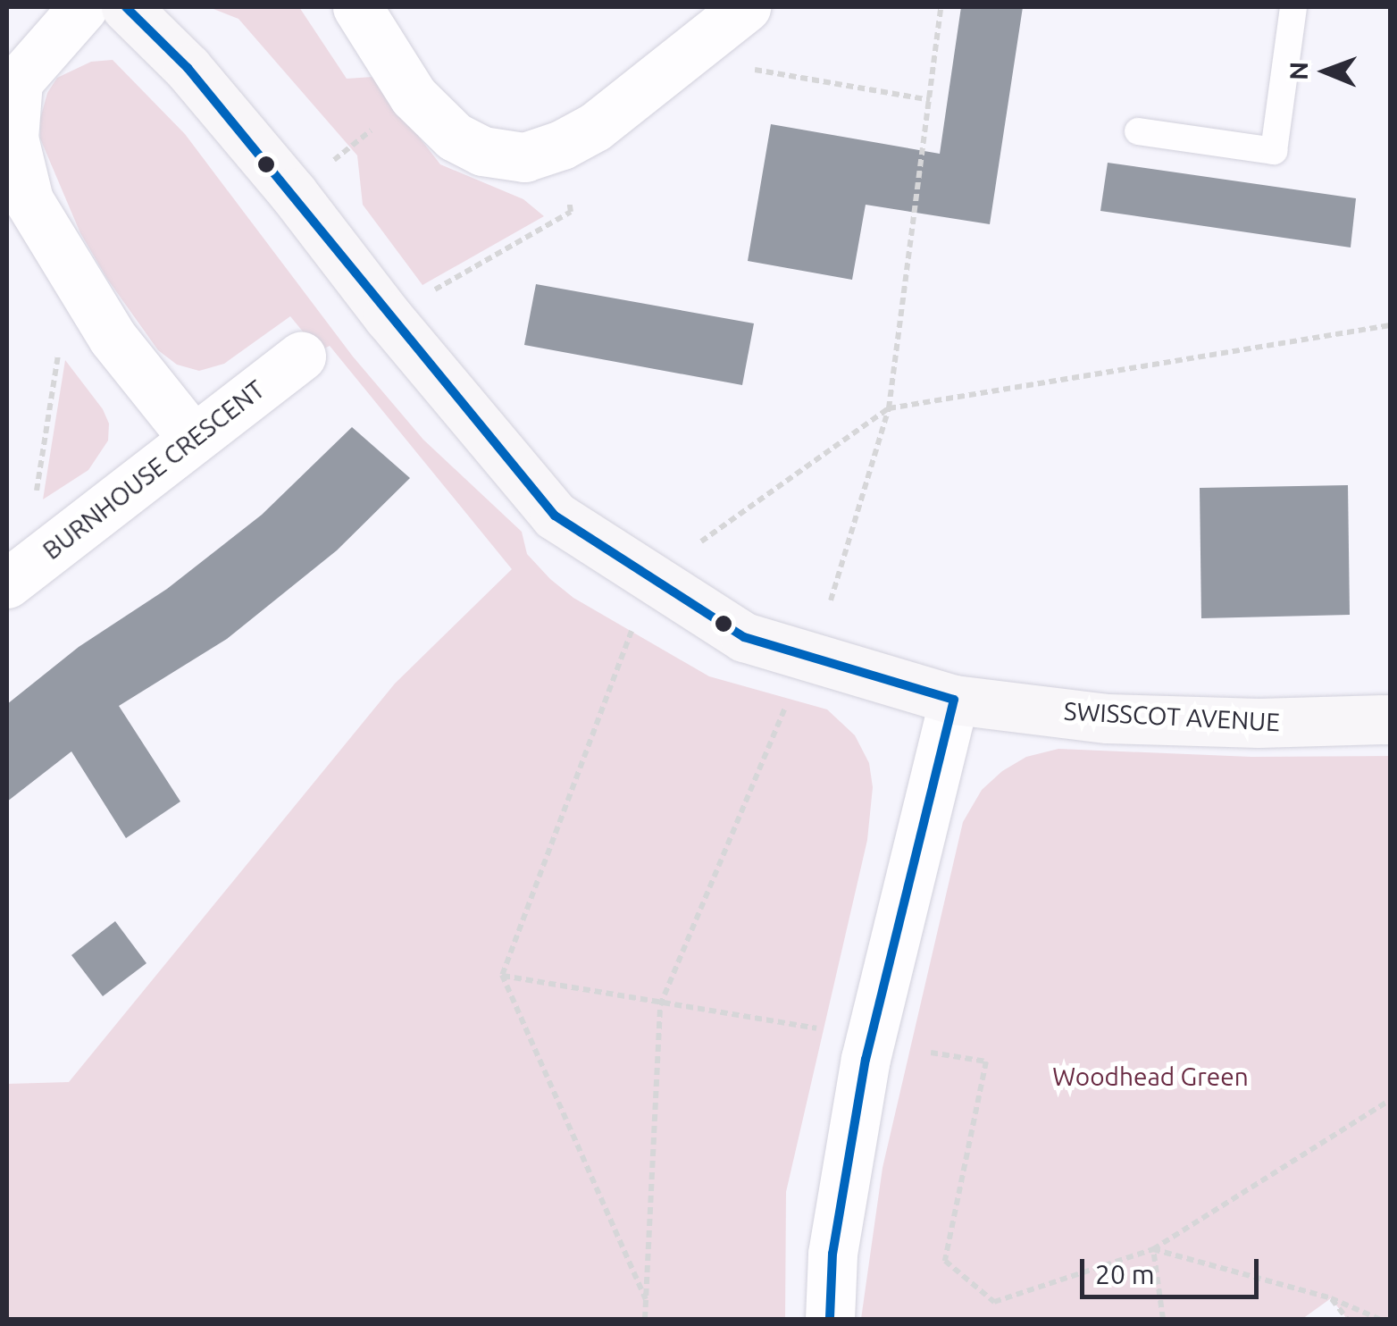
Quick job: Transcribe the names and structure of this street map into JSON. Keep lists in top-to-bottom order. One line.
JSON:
{"streets":{"street":["BURNHOUSE CRESCENT","SWISSCOT AVENUE"]},"parks":["Woodhead Green"],"scale_bar":"20 m","north":"left"}
